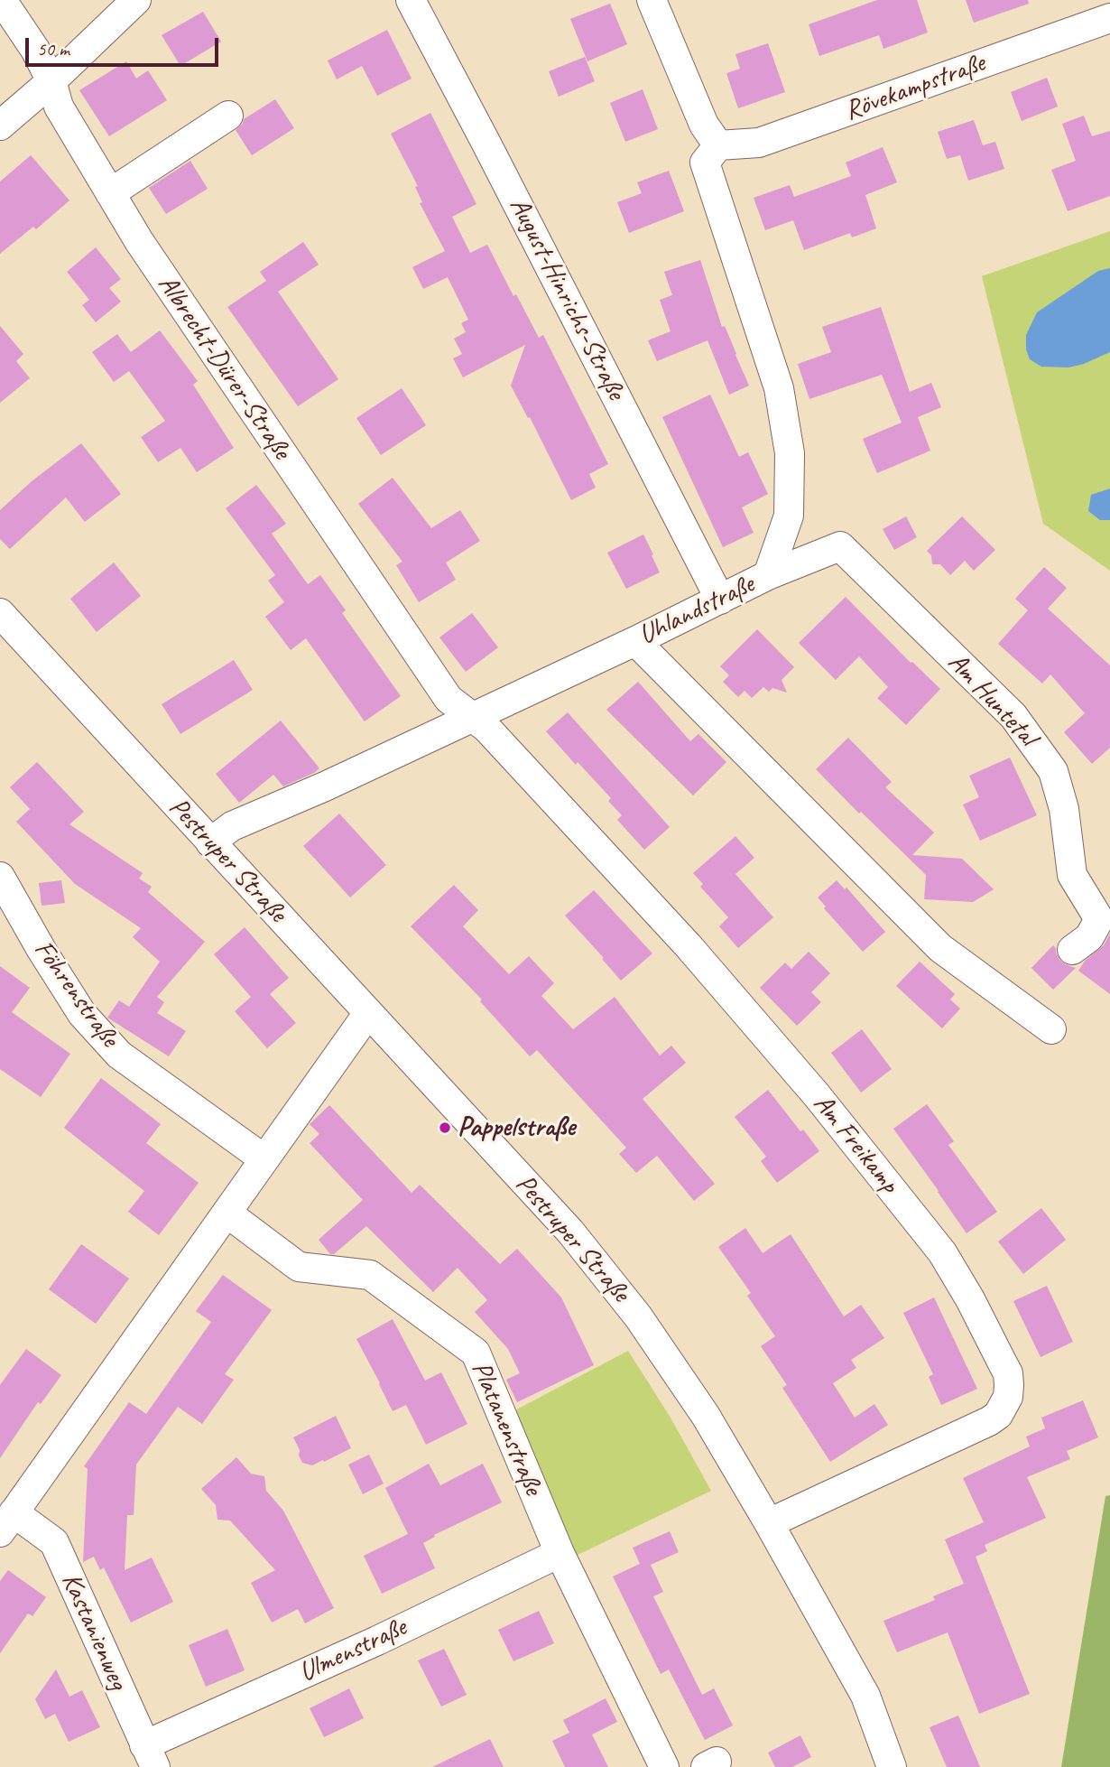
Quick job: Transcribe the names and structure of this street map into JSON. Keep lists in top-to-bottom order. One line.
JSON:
{"streets":{"street":["Rövekampstraße","August-Hinrichs-Straße","Albrecht-Dürer-Straße","Uhlandstraße","Am Huntetal","Pestruper Straße","Föhrenstraße","Am Freikamp","Platanenstraße","Kastanienweg","Ulmenstraße"]},"crossings":[["Rövekampstraße","Uhlandstraße"],["August-Hinrichs-Straße","Uhlandstraße"],["Albrecht-Dürer-Straße","Uhlandstraße"],["Albrecht-Dürer-Straße","Am Freikamp"],["Uhlandstraße","Am Huntetal"],["Uhlandstraße","Pestruper Straße"],["Uhlandstraße","Am Freikamp"],["Pestruper Straße","Am Freikamp"],["Platanenstraße","Ulmenstraße"],["Kastanienweg","Ulmenstraße"]],"places":["Pappelstraße"],"scale_bar":"50 m"}
